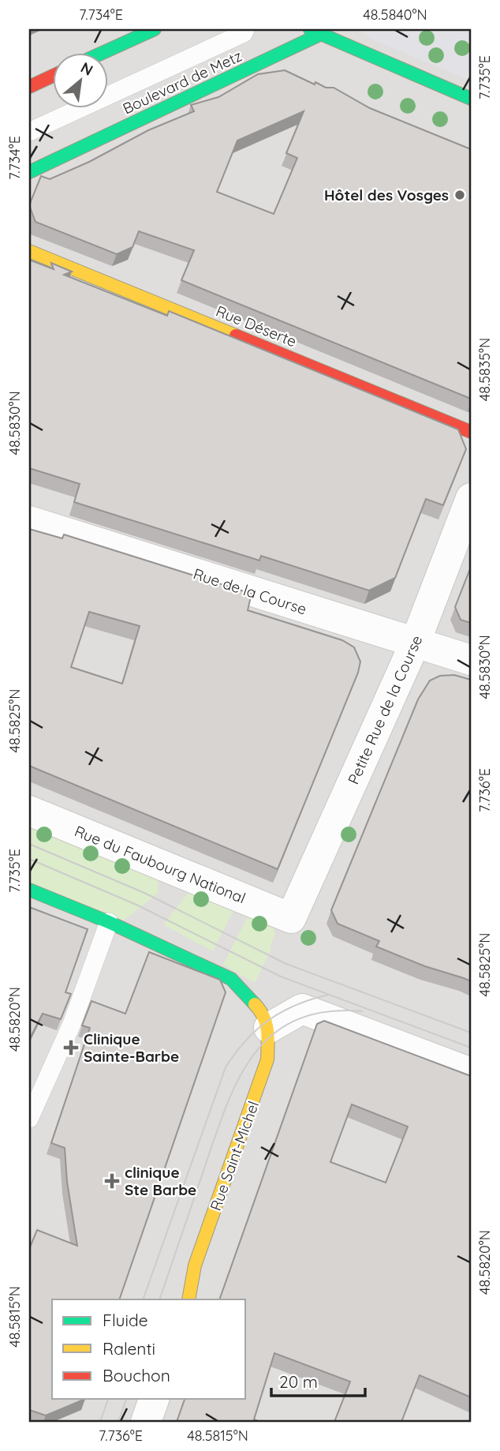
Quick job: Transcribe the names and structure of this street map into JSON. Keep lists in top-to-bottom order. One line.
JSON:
{"streets":{"street":["Boulevard de Metz","Rue Déserte","Rue de la Course","Petite Rue de la Course","Rue du Faubourg National","Rue Saint-Michel"]},"crossings":[["Rue de la Course","Petite Rue de la Course"],["Petite Rue de la Course","Rue du Faubourg National"]],"places":{"other":["Hôtel des Vosges"],"health":["Clinique Sainte-Barbe","clinique Ste Barbe"]},"legend":["Fluide","Ralenti","Bouchon"],"scale_bar":"20 m","north":"top right","coordinates":["7.734°E","48.5840°N","7.735°E","48.5835°N","48.5830°N","48.5825°N","7.736°E","48.5820°N","48.5815°N"]}
